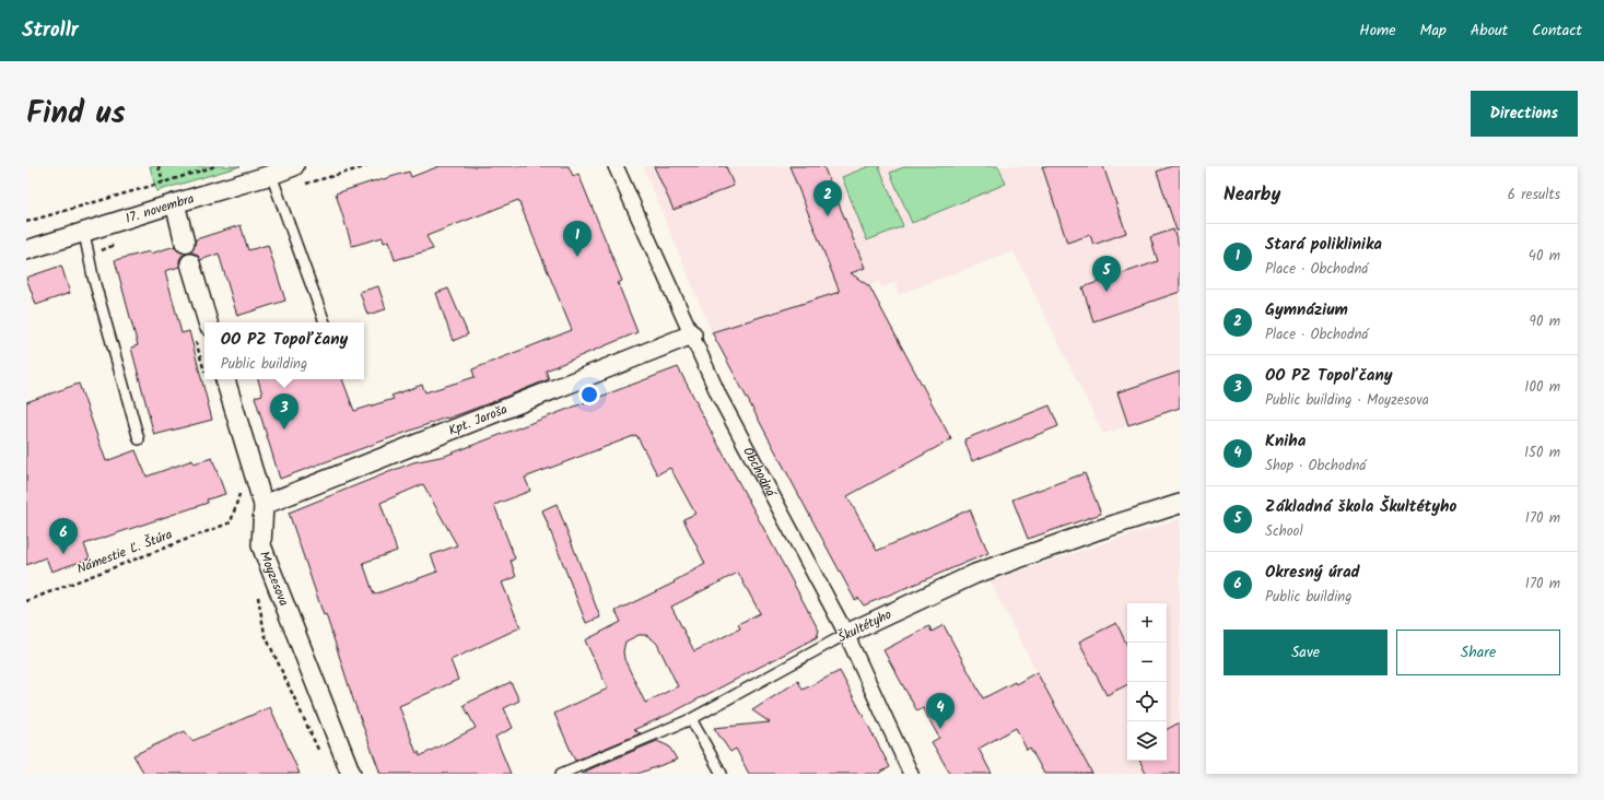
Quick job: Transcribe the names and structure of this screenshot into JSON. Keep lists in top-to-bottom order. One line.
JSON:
{"streets":{"street":["17. novembra","Kpt. Jaroša","Obchodná","Moyzesova","Škultétyho"],"path":["Námestie Ľ. Štúra"]},"crossings":[["Kpt. Jaroša","Obchodná"],["Kpt. Jaroša","Moyzesova"],["Obchodná","Škultétyho"]],"page":{"header":"Strollr","nav":["Home","Map","About","Contact"],"title":"Find us","buttons":["Directions",["Save","Share"]],"heading":["Nearby","6 results"],"pins":["2","1","5","3","6","4"],"list":[{"mark":"1","name":"Stará poliklinika","note":"Place · Obchodná","value":"40 m"},{"mark":"2","name":"Gymnázium","note":"Place · Obchodná","value":"90 m"},{"mark":"3","name":"OO PZ Topoľčany","note":"Public building · Moyzesova","value":"100 m"},{"mark":"4","name":"Kniha","note":"Shop · Obchodná","value":"150 m"},{"mark":"5","name":"Základná škola Škultétyho","note":"School","value":"170 m"},{"mark":"6","name":"Okresný úrad","note":"Public building","value":"170 m"}],"popup":["OO PZ Topoľčany","Public building"],"map_buttons":["+","−"]}}
